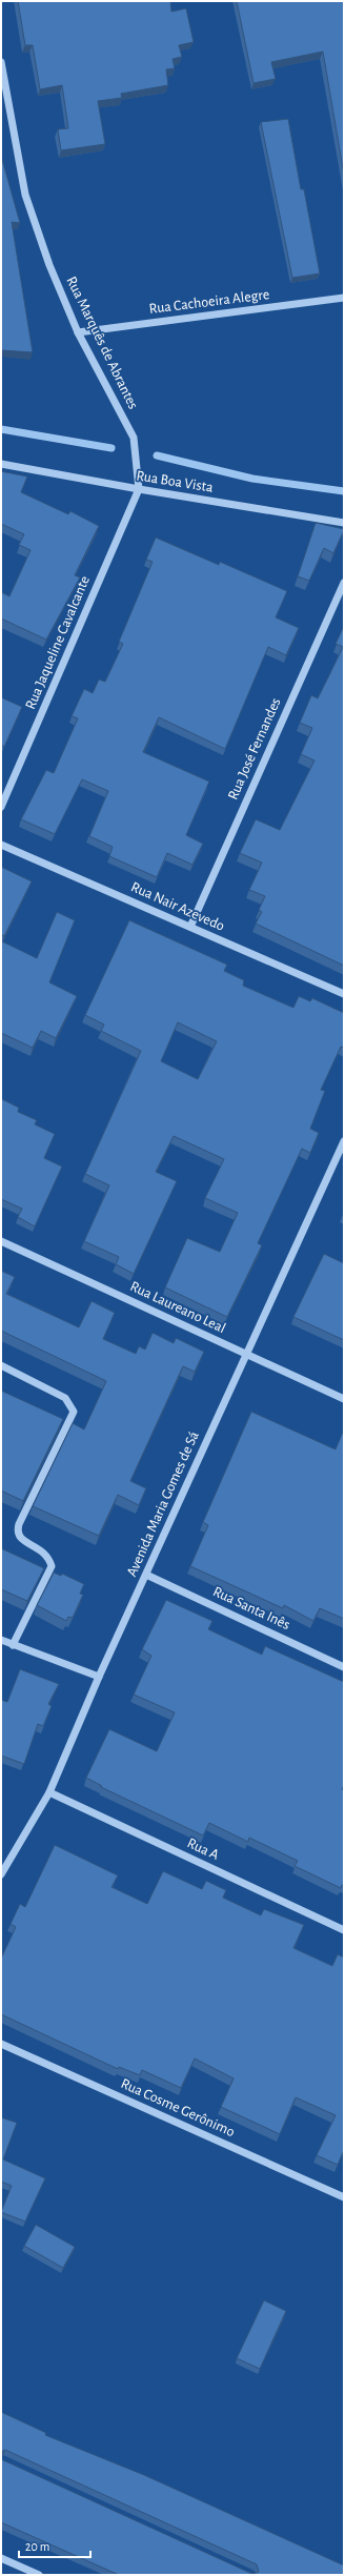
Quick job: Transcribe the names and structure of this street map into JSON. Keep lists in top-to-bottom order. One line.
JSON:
{"streets":{"street":["Rua Cachoeira Alegre","Rua Marquês de Abrantes","Rua Boa Vista","Rua Jaqueline Cavalcante","Rua José Fernandes","Rua Nair Azevedo","Rua Laureano Leal","Avenida Maria Gomes de Sá","Rua Santa Inês","Rua A","Rua Cosme Gerônimo"]},"crossings":[["Rua Cachoeira Alegre","Rua Marquês de Abrantes"],["Rua Marquês de Abrantes","Rua Boa Vista"],["Rua Marquês de Abrantes","Rua Jaqueline Cavalcante"],["Rua Boa Vista","Rua Jaqueline Cavalcante"],["Rua José Fernandes","Rua Nair Azevedo"],["Rua Laureano Leal","Avenida Maria Gomes de Sá"],["Avenida Maria Gomes de Sá","Rua Santa Inês"],["Avenida Maria Gomes de Sá","Rua A"]],"scale_bar":"20 m"}
